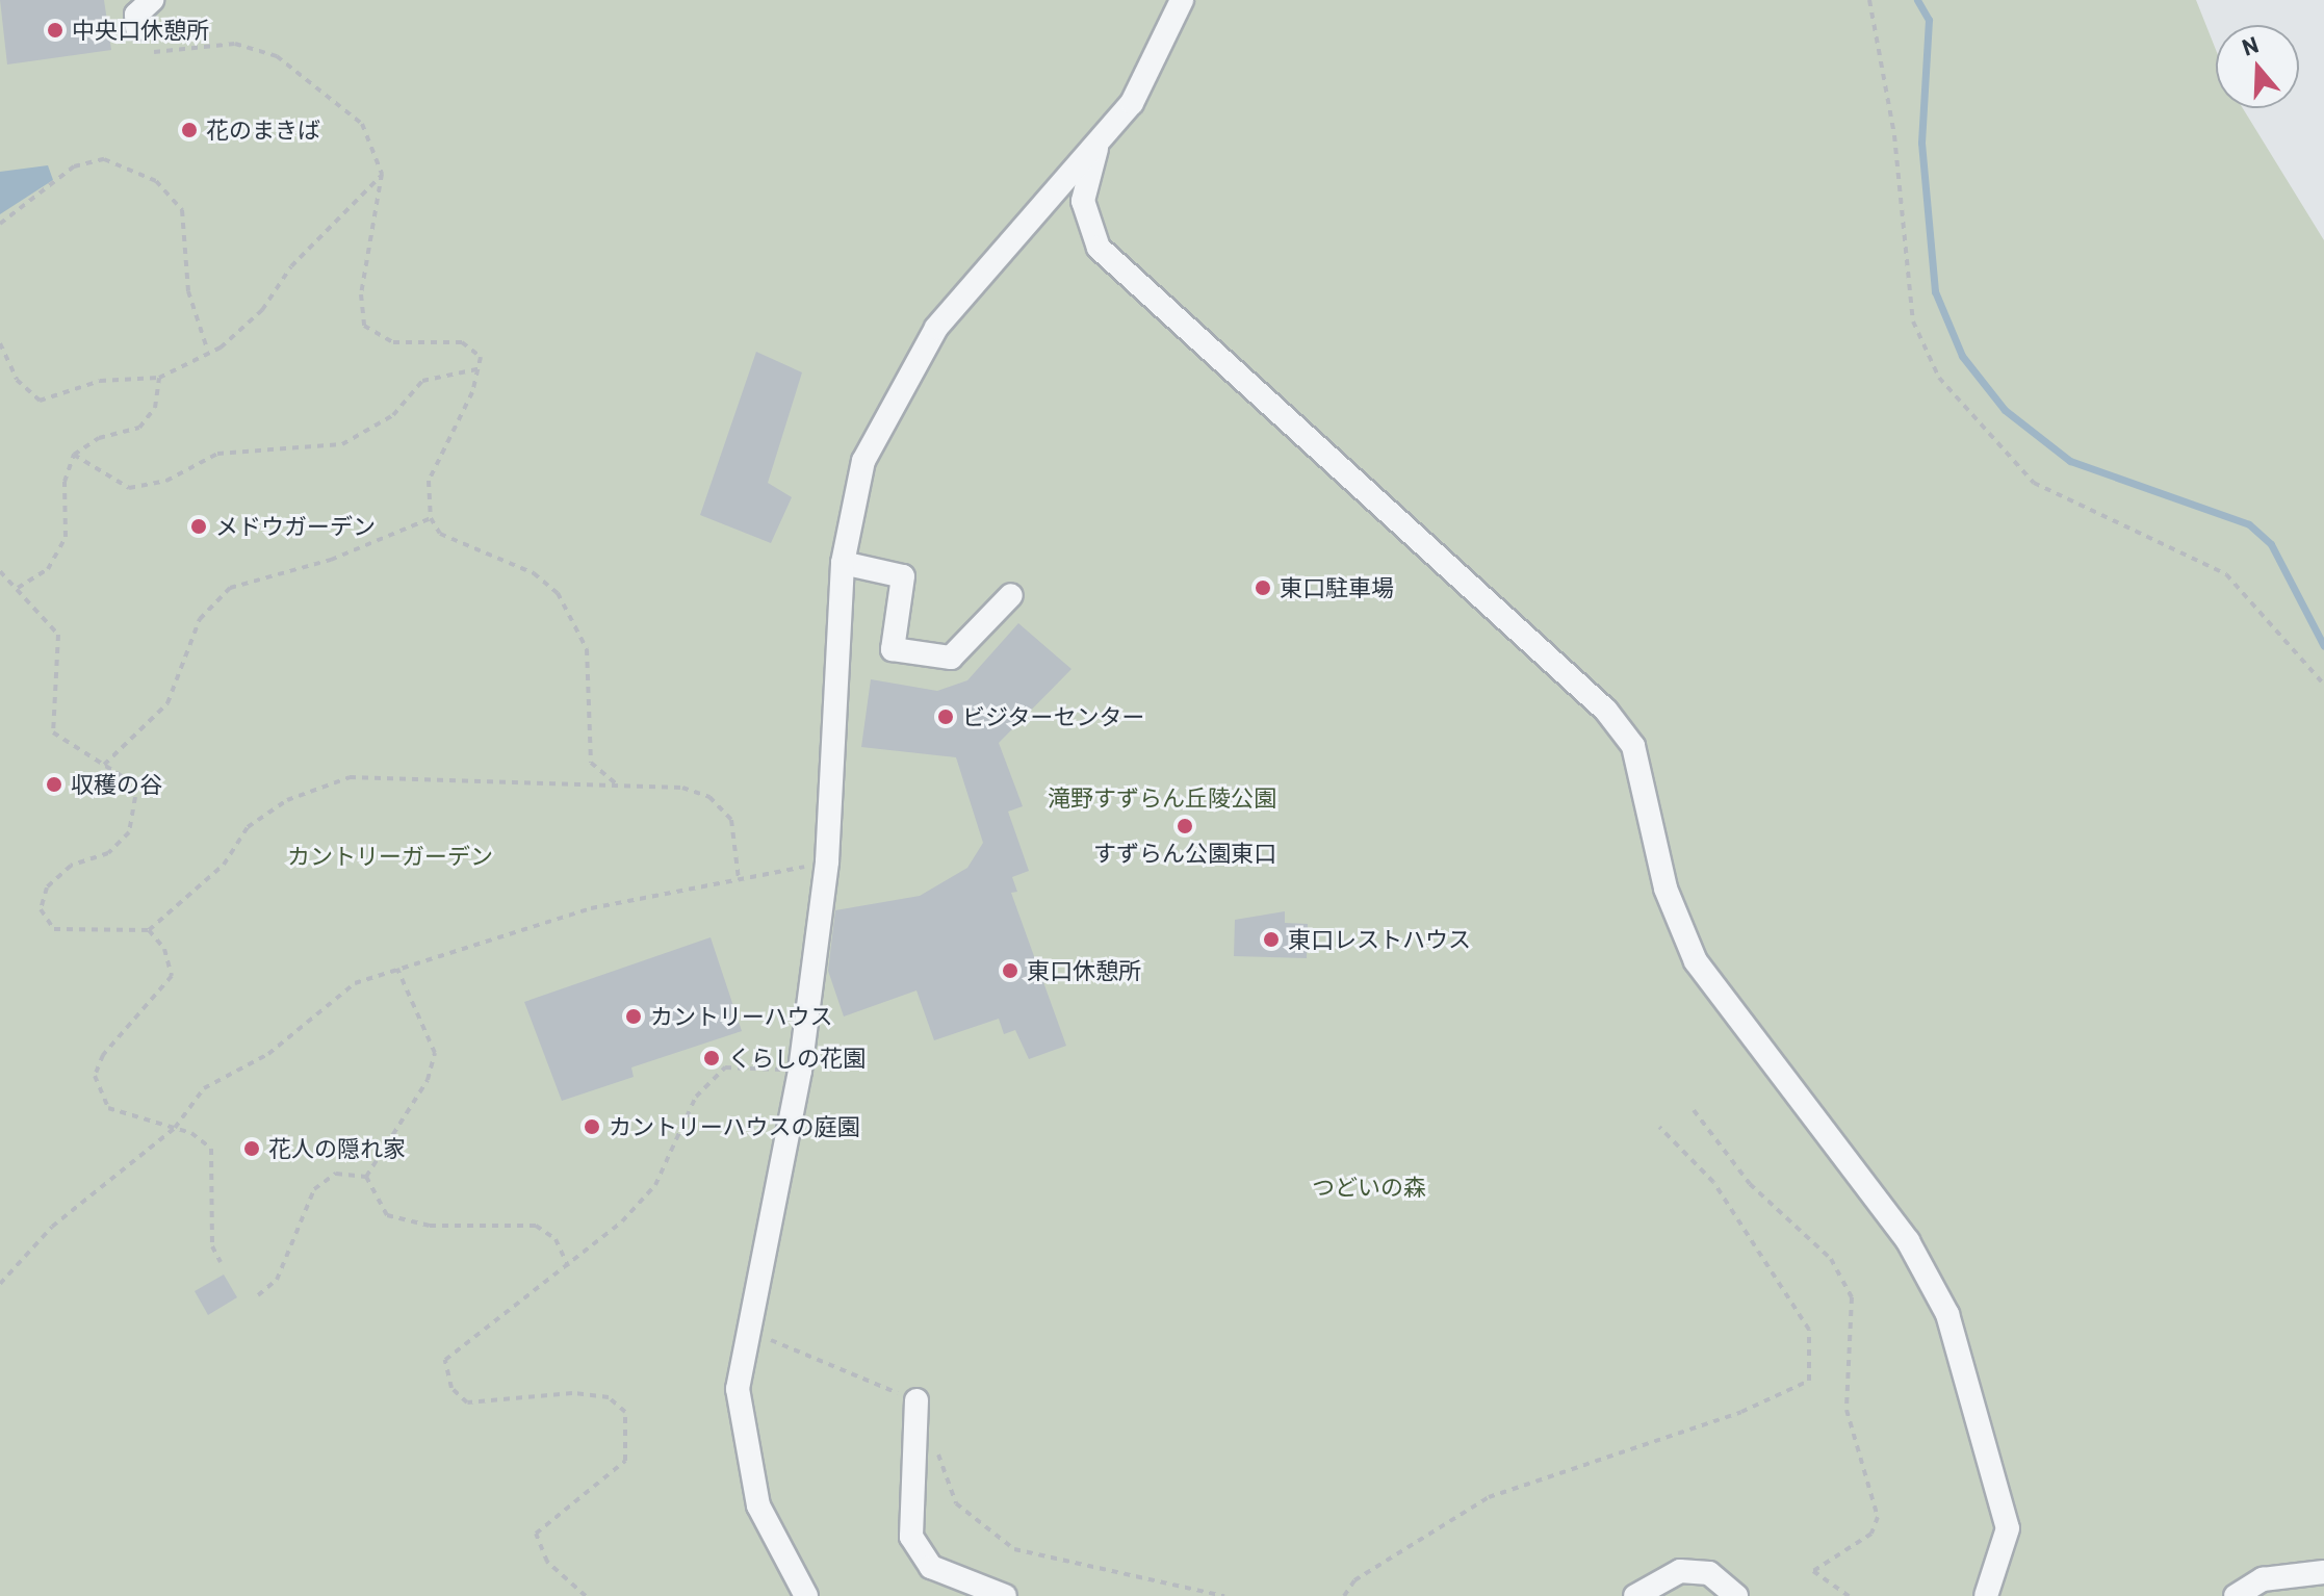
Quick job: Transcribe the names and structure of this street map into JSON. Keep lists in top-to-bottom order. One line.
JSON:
{"parks":["滝野すずらん丘陵公園","カントリーガーデン","つどいの森"],"places":["中央口休憩所","花のまきば","メドウガーデン","東口駐車場","ビジターセンター","収穫の谷","すずらん公園東口","東口レストハウス","東口休憩所","カントリーハウス","くらしの花園","カントリーハウスの庭園","花人の隠れ家"],"north":"top"}
